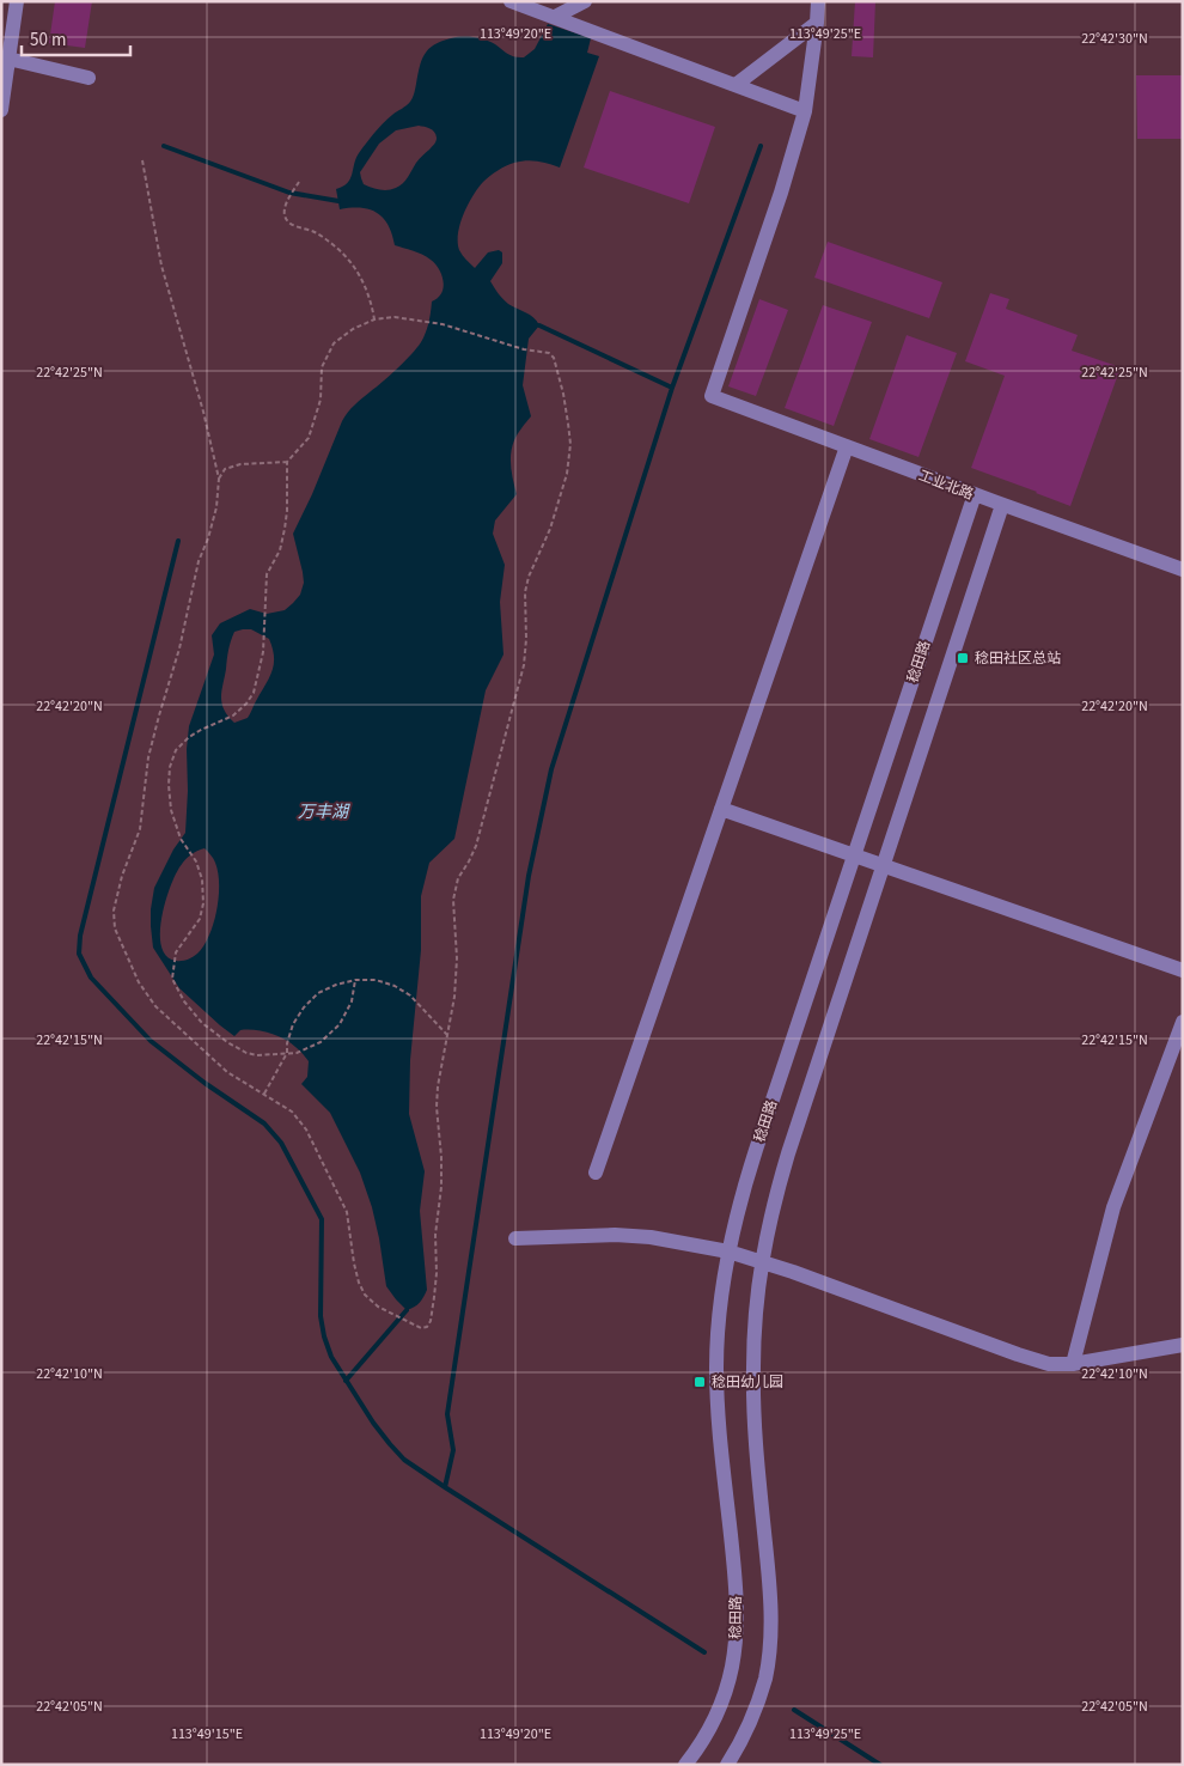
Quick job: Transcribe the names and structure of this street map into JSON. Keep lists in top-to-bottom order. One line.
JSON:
{"streets":{"street":["工业北路","稔田路"]},"crossings":[["工业北路","稔田路"]],"water":["万丰湖"],"places":{"transit":["稔田社区总站","稔田幼儿园"]},"scale_bar":"50 m","coordinates":["113°49'20\"E","113°49'25\"E","22°42'30\"N","22°42'25\"N","22°42'20\"N","22°42'15\"N","22°42'10\"N","22°42'05\"N","113°49'15\"E"]}
